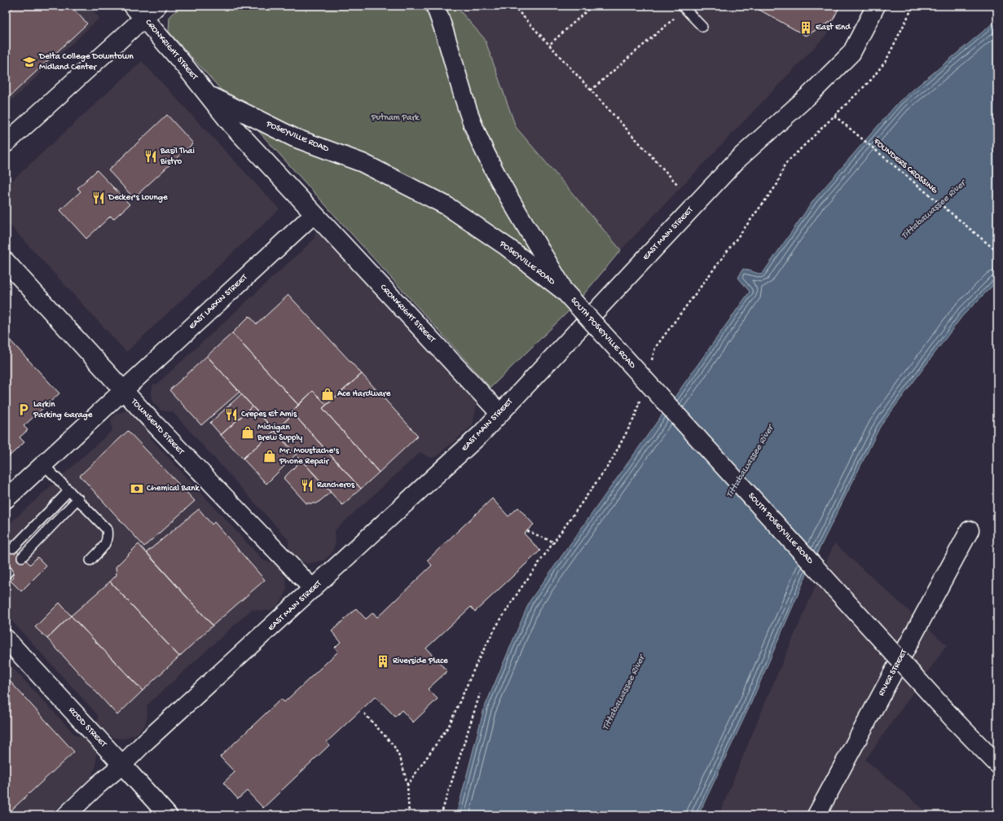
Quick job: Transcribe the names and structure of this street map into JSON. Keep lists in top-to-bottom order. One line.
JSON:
{"streets":{"street":["CRONKRIGHT STREET","POSEYVILLE ROAD","EAST MAIN STREET","EAST LARKIN STREET","SOUTH POSEYVILLE ROAD","TOWNSEND STREET","RIVER STREET","RODD STREET"],"path":["FOUNDERS CROSSING"]},"crossings":[["CRONKRIGHT STREET","POSEYVILLE ROAD"],["CRONKRIGHT STREET","EAST MAIN STREET"],["CRONKRIGHT STREET","EAST LARKIN STREET"],["POSEYVILLE ROAD","SOUTH POSEYVILLE ROAD"],["EAST MAIN STREET","TOWNSEND STREET"],["EAST MAIN STREET","RODD STREET"],["EAST LARKIN STREET","TOWNSEND STREET"]],"water":["Tittabawassee River"],"parks":["Putnam Park"],"places":{"building":["East End","Riverside Place"],"school or university":["Delta College Downtown Midland Center"],"restaurant":["Basil Thai Bistro","Decker's Lounge","Crepes Et Amis","Rancheros"],"shop":["Ace Hardware","Michigan Brew Supply","Mr. Moustache's Phone Repair"],"parking":["Larkin Parking Garage"],"bank":["Chemical Bank"]}}
